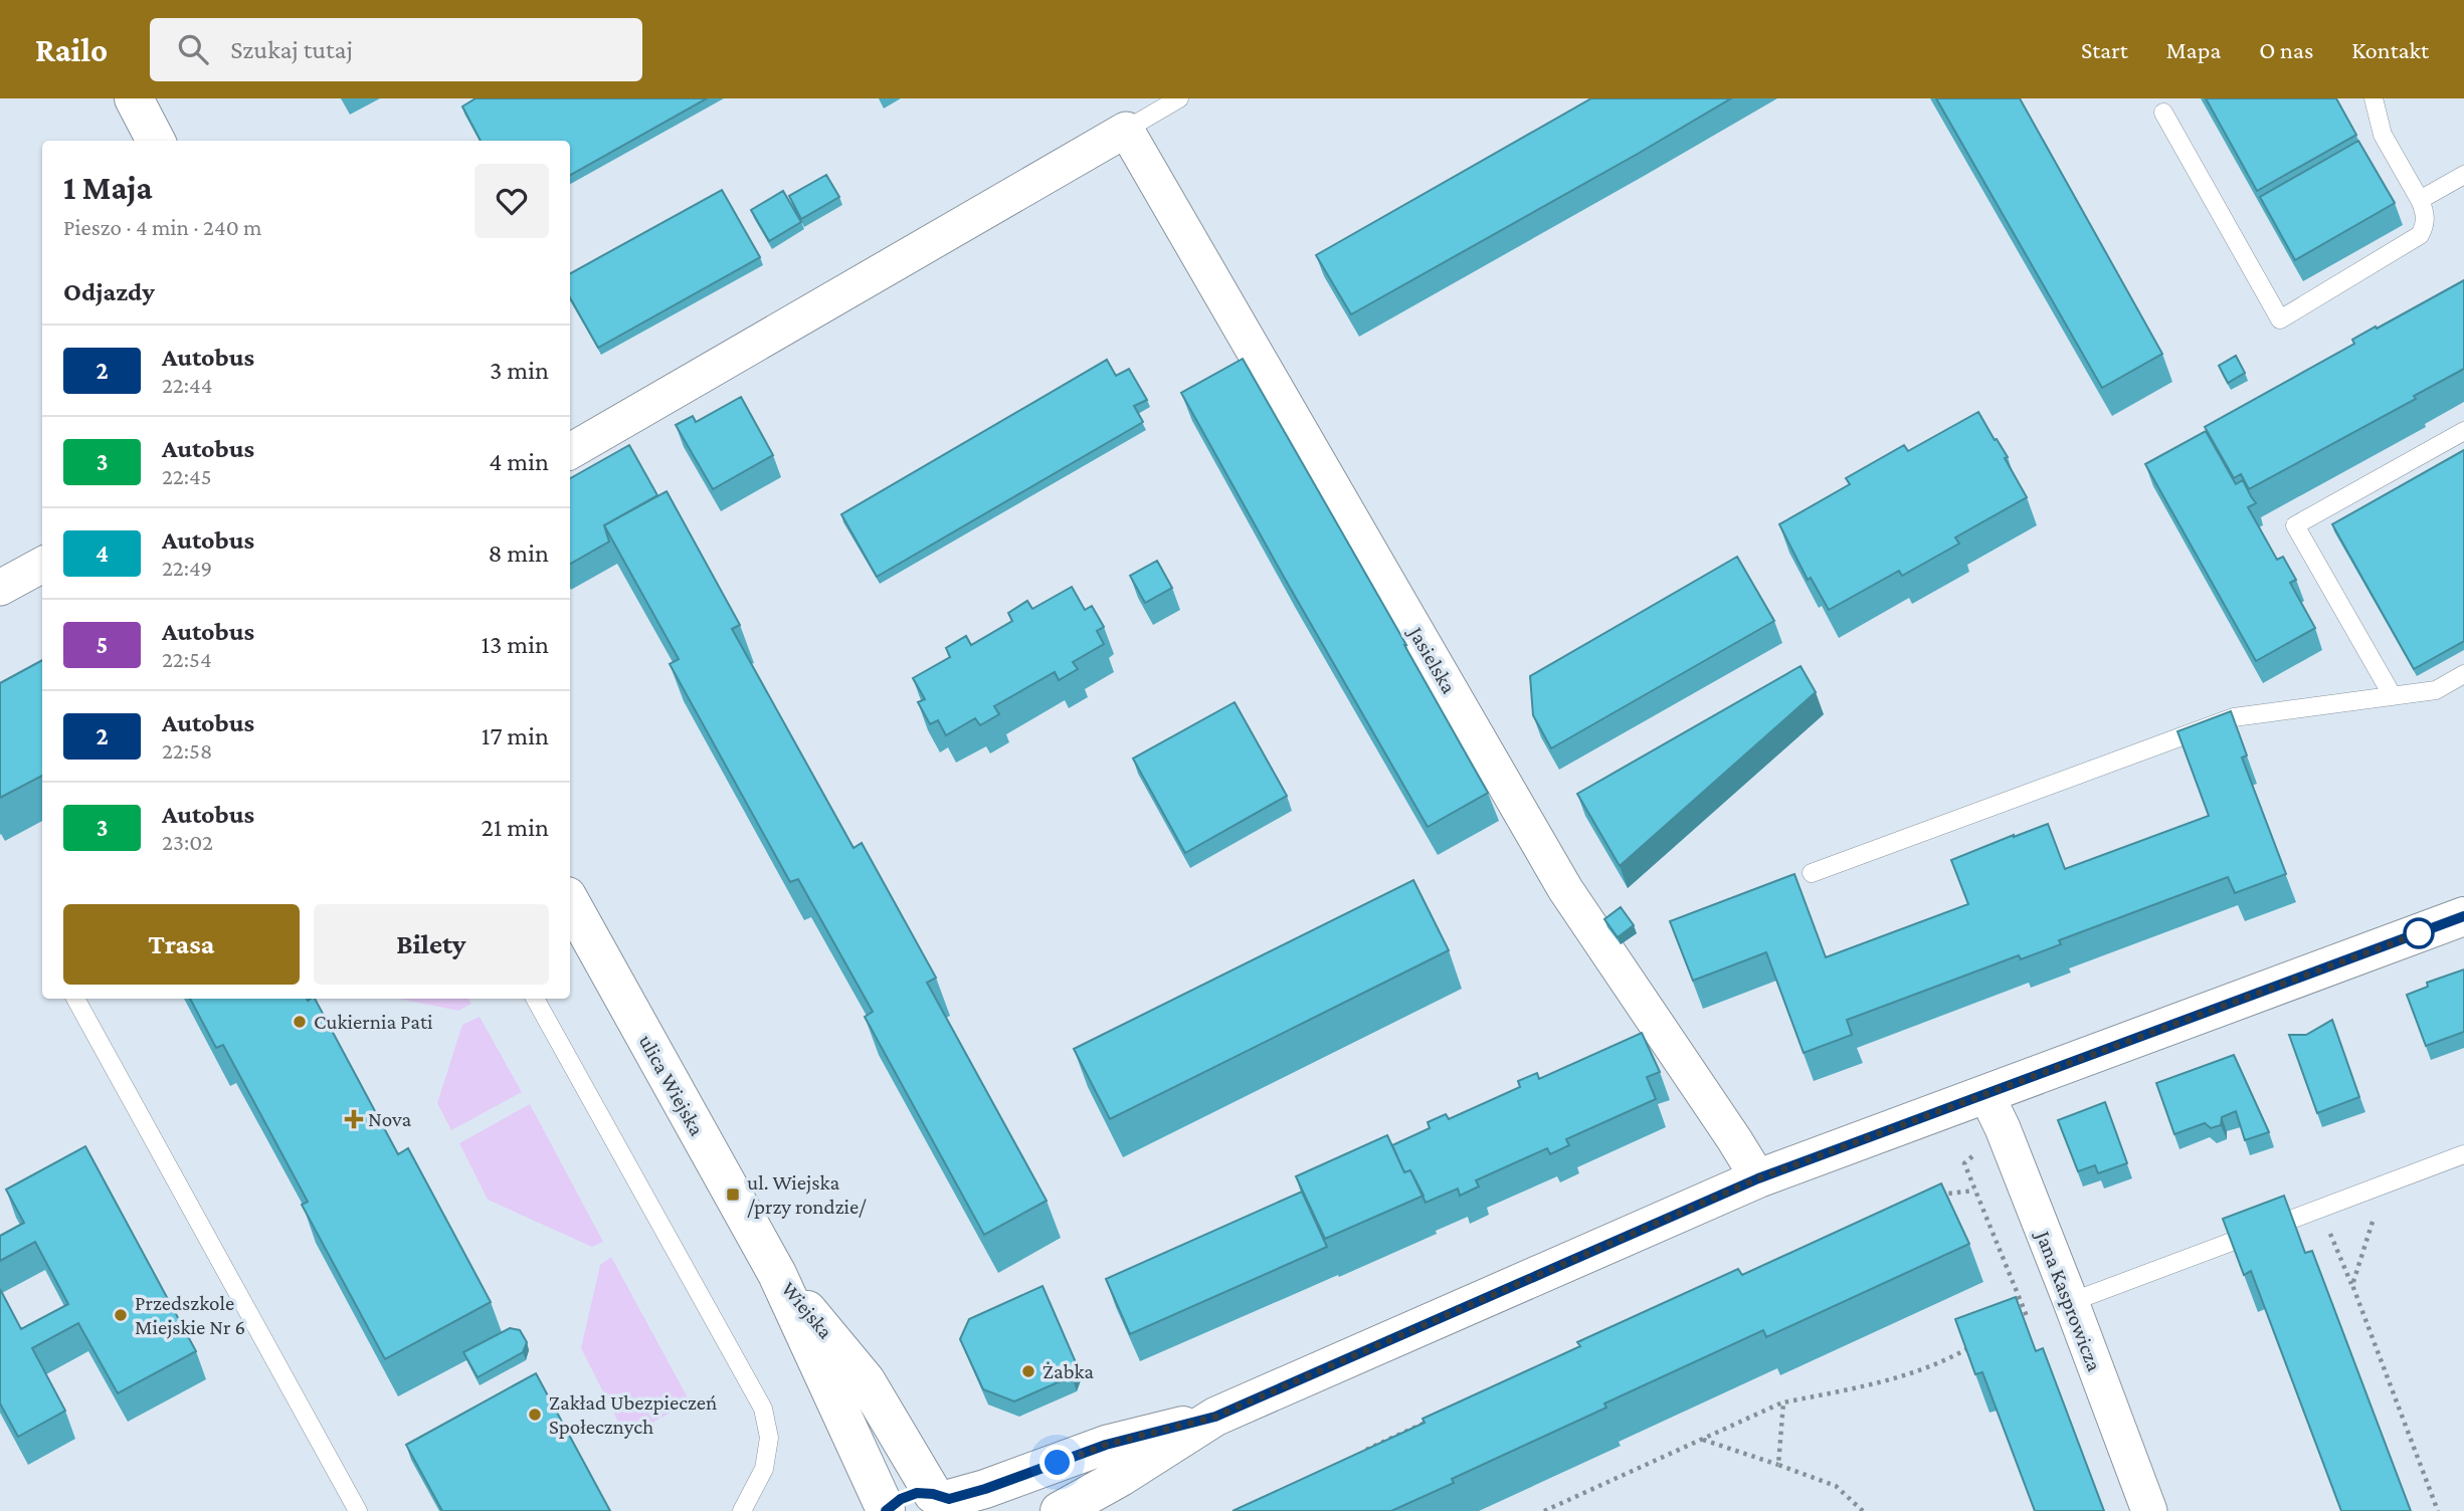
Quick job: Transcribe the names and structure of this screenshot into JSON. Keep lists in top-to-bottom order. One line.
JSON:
{"streets":{"street":["Jasielska","ulica Wiejska","Jana Kasprowicza","Wiejska"]},"crossings":[["ulica Wiejska","Wiejska"]],"places":{"other":["Cukiernia Pati","Przedszkole Miejskie Nr 6","Żabka","Zakład Ubezpieczeń Społecznych"],"health":["Nova"],"transit":["ul. Wiejska /przy rondzie/"]},"lines":["bus line 2"],"page":{"header":"Railo","search":"Szukaj tutaj","nav":["Start","Mapa","O nas","Kontakt"],"heading":[["1 Maja","Pieszo · 4 min · 240 m"],"Odjazdy"],"list":[{"mark":"2","name":"Autobus","note":"22:44","value":"3 min"},{"mark":"3","name":"Autobus","note":"22:45","value":"4 min"},{"mark":"4","name":"Autobus","note":"22:49","value":"8 min"},{"mark":"5","name":"Autobus","note":"22:54","value":"13 min"},{"mark":"2","name":"Autobus","note":"22:58","value":"17 min"},{"mark":"3","name":"Autobus","note":"23:02","value":"21 min"}],"buttons":["Trasa","Bilety"]}}
